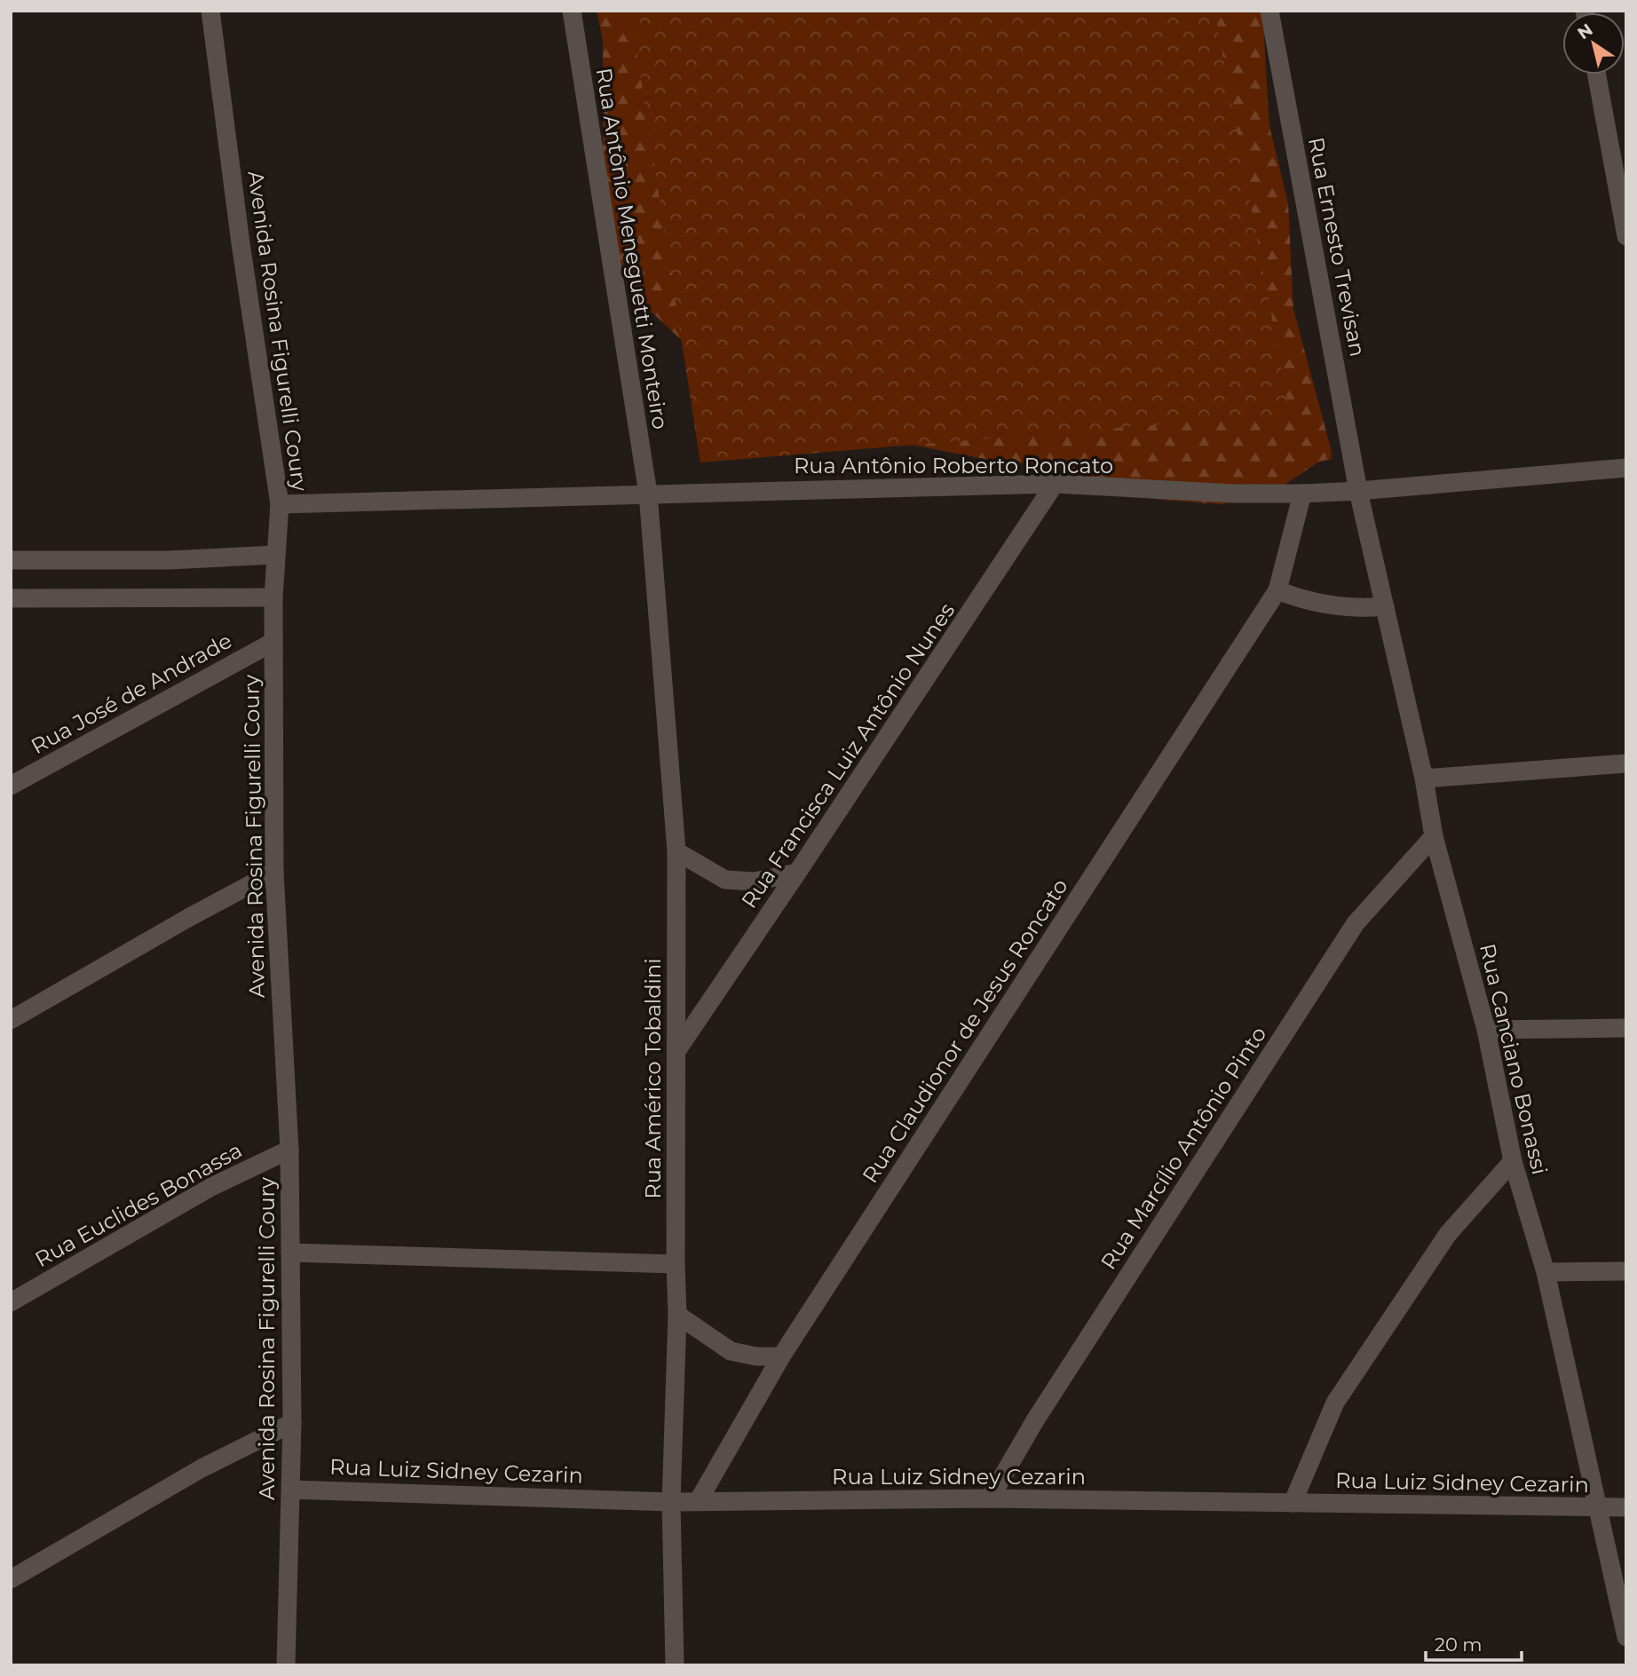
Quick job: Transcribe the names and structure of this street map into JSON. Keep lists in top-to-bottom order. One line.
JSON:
{"streets":{"street":["Rua Ernesto Trevisan","Rua Antônio Meneguetti Monteiro","Avenida Rosina Figurelli Coury","Rua Antônio Roberto Roncato","Rua José de Andrade","Rua Francisca Luiz Antônio Nunes","Rua Claudionor de Jesus Roncato","Rua Canciano Bonassi","Rua Américo Tobaldini","Rua Marcílio Antônio Pinto","Rua Euclides Bonassa","Rua Luiz Sidney Cezarin"]},"crossings":[["Rua Ernesto Trevisan","Rua Antônio Roberto Roncato"],["Rua Ernesto Trevisan","Rua Canciano Bonassi"],["Rua Antônio Meneguetti Monteiro","Rua Antônio Roberto Roncato"],["Rua Antônio Meneguetti Monteiro","Rua Américo Tobaldini"],["Avenida Rosina Figurelli Coury","Rua Antônio Roberto Roncato"],["Avenida Rosina Figurelli Coury","Rua José de Andrade"],["Avenida Rosina Figurelli Coury","Rua Euclides Bonassa"],["Avenida Rosina Figurelli Coury","Rua Luiz Sidney Cezarin"],["Rua Antônio Roberto Roncato","Rua Francisca Luiz Antônio Nunes"],["Rua Antônio Roberto Roncato","Rua Claudionor de Jesus Roncato"],["Rua Antônio Roberto Roncato","Rua Canciano Bonassi"],["Rua Antônio Roberto Roncato","Rua Américo Tobaldini"],["Rua Francisca Luiz Antônio Nunes","Rua Américo Tobaldini"],["Rua Claudionor de Jesus Roncato","Rua Luiz Sidney Cezarin"],["Rua Canciano Bonassi","Rua Marcílio Antônio Pinto"],["Rua Canciano Bonassi","Rua Luiz Sidney Cezarin"],["Rua Américo Tobaldini","Rua Luiz Sidney Cezarin"],["Rua Marcílio Antônio Pinto","Rua Luiz Sidney Cezarin"]],"scale_bar":"20 m","north":"top left"}
